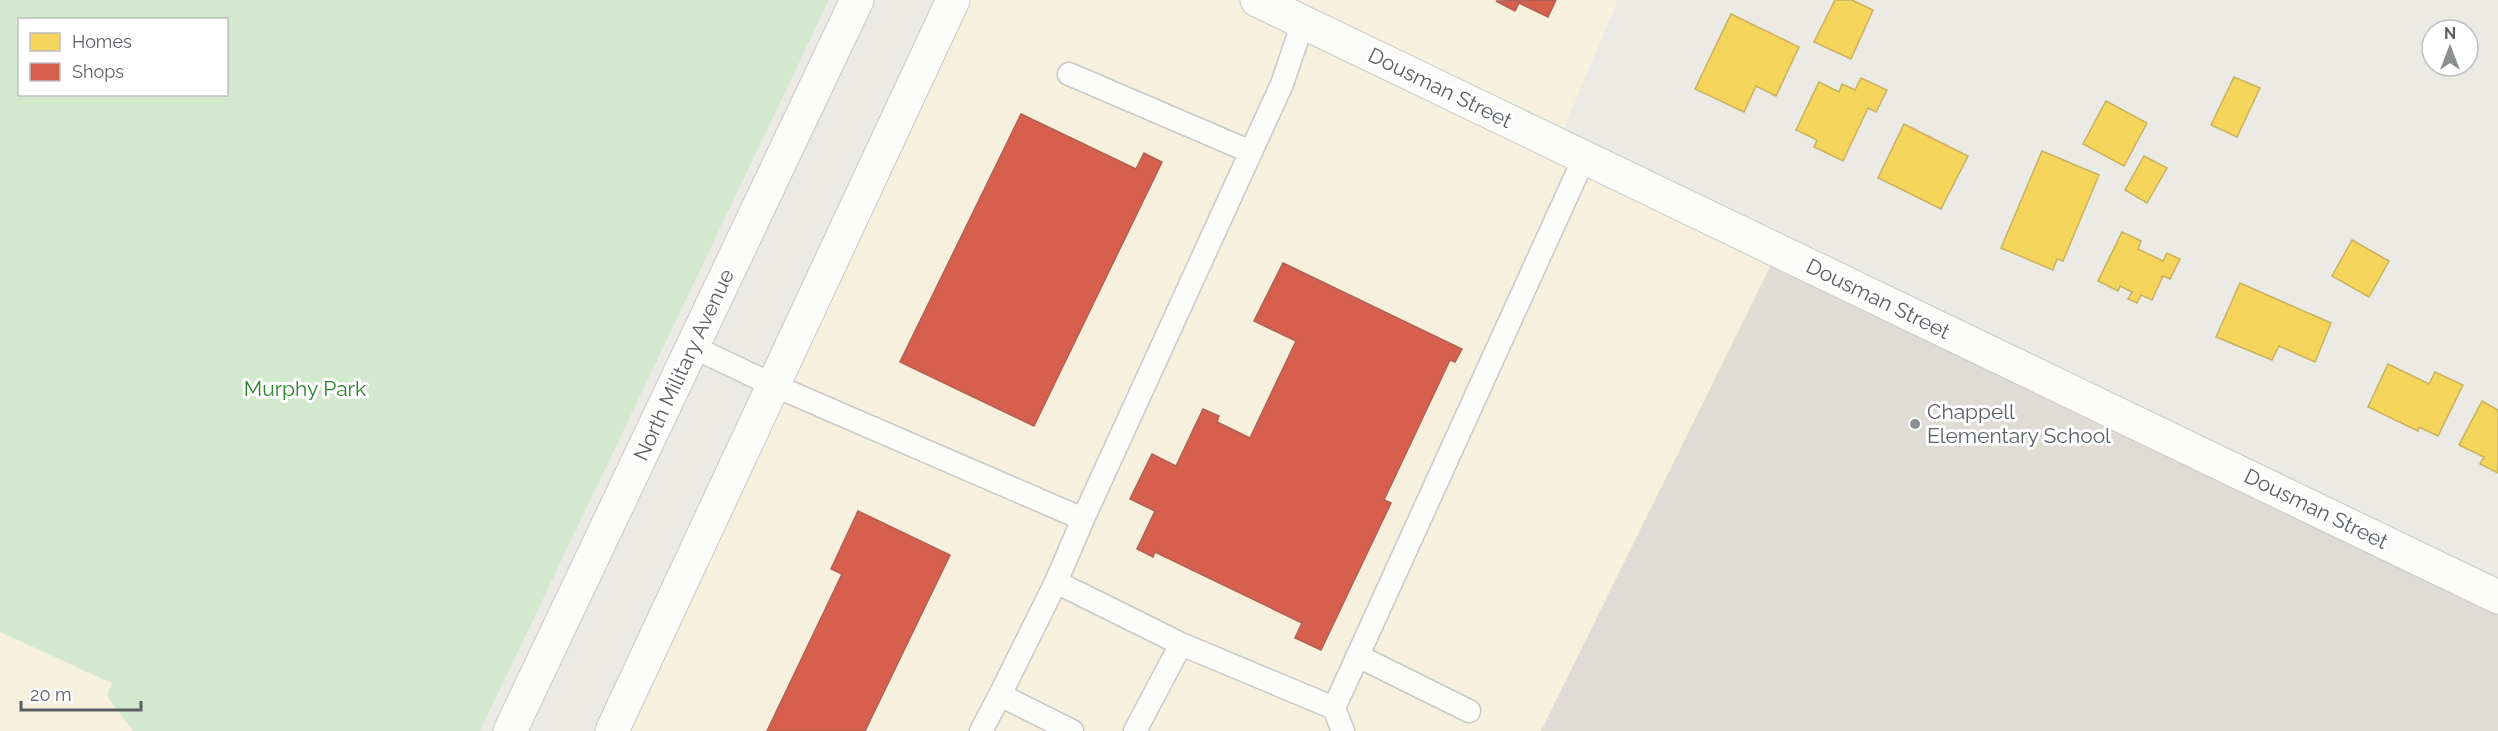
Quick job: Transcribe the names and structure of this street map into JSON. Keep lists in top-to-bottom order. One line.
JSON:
{"streets":{"main road":["Dousman Street","North Military Avenue"]},"parks":["Murphy Park"],"places":["Chappell Elementary School"],"legend":["Homes","Shops"],"scale_bar":"20 m","north":"top"}
